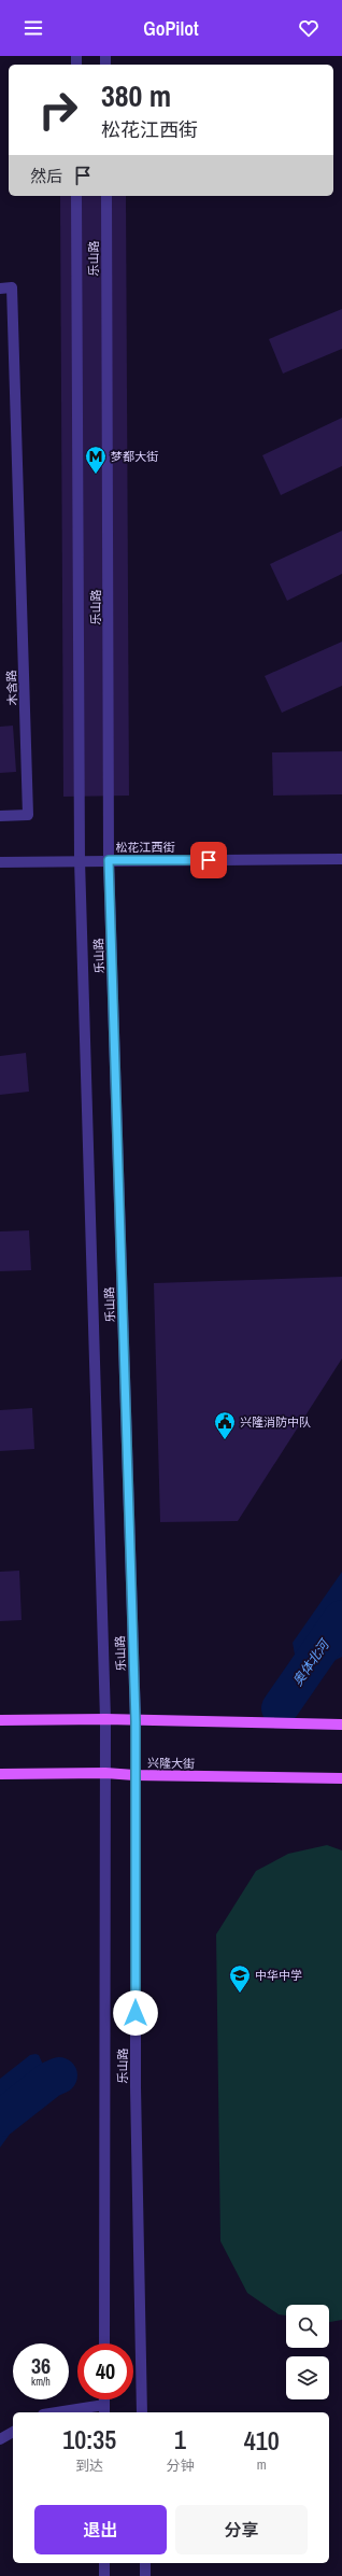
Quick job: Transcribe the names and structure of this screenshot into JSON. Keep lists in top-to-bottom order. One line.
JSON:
{"streets":{"main road":["兴隆大街"],"street":["乐山路","木含路","松花江西街"]},"crossings":[["乐山路","松花江西街"],["乐山路","兴隆大街"]],"water":["奥体北河"],"places":{"metro station":["梦都大街"],"public building":["兴隆消防中队"],"school or university":["中华中学"]},"page":{"header":"GoPilot","turn":["380 m","松花江西街"],"then":"然后","speed":"36 km/h","limit":"40","eta":["10:35","到达","1","分钟","410","m"],"buttons":["退出","分享"]}}
